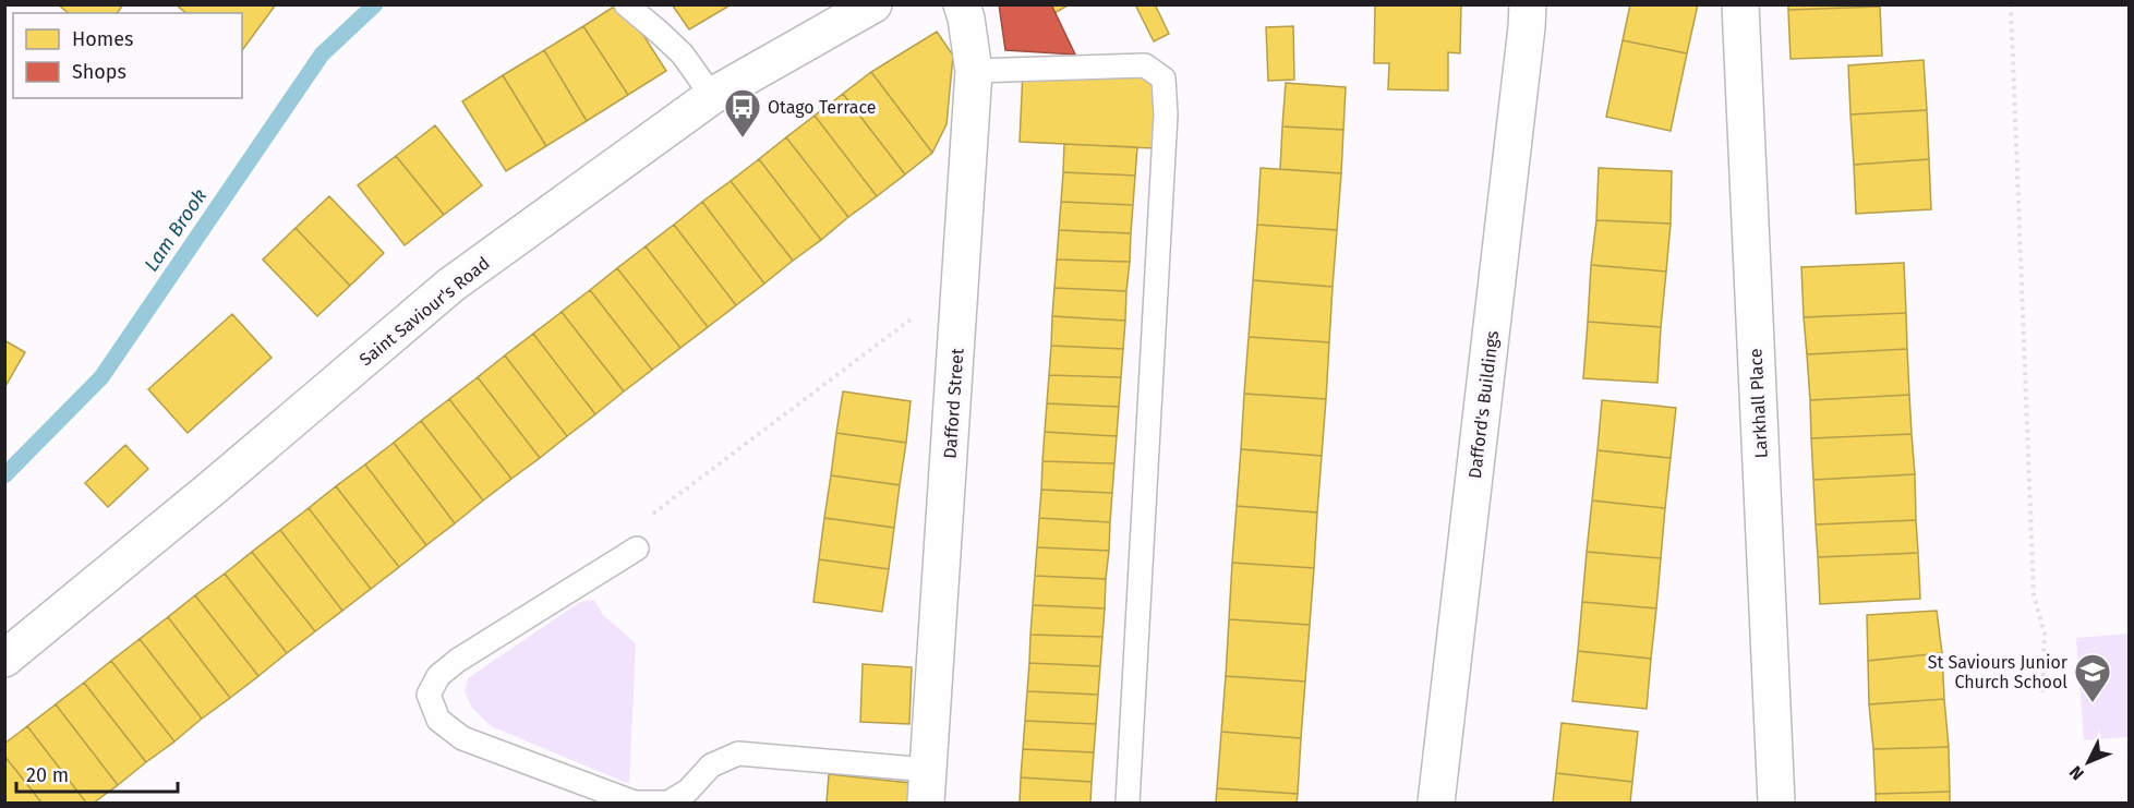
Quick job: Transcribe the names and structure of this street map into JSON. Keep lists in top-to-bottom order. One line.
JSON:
{"streets":{"street":["Saint Saviour's Road","Dafford Street","Larkhall Place","Dafford's Buildings"]},"water":["Lam Brook"],"places":{"bus stop":["Otago Terrace"],"school or university":["St Saviours Junior Church School"]},"legend":["Homes","Shops"],"scale_bar":"20 m","north":"bottom left"}
